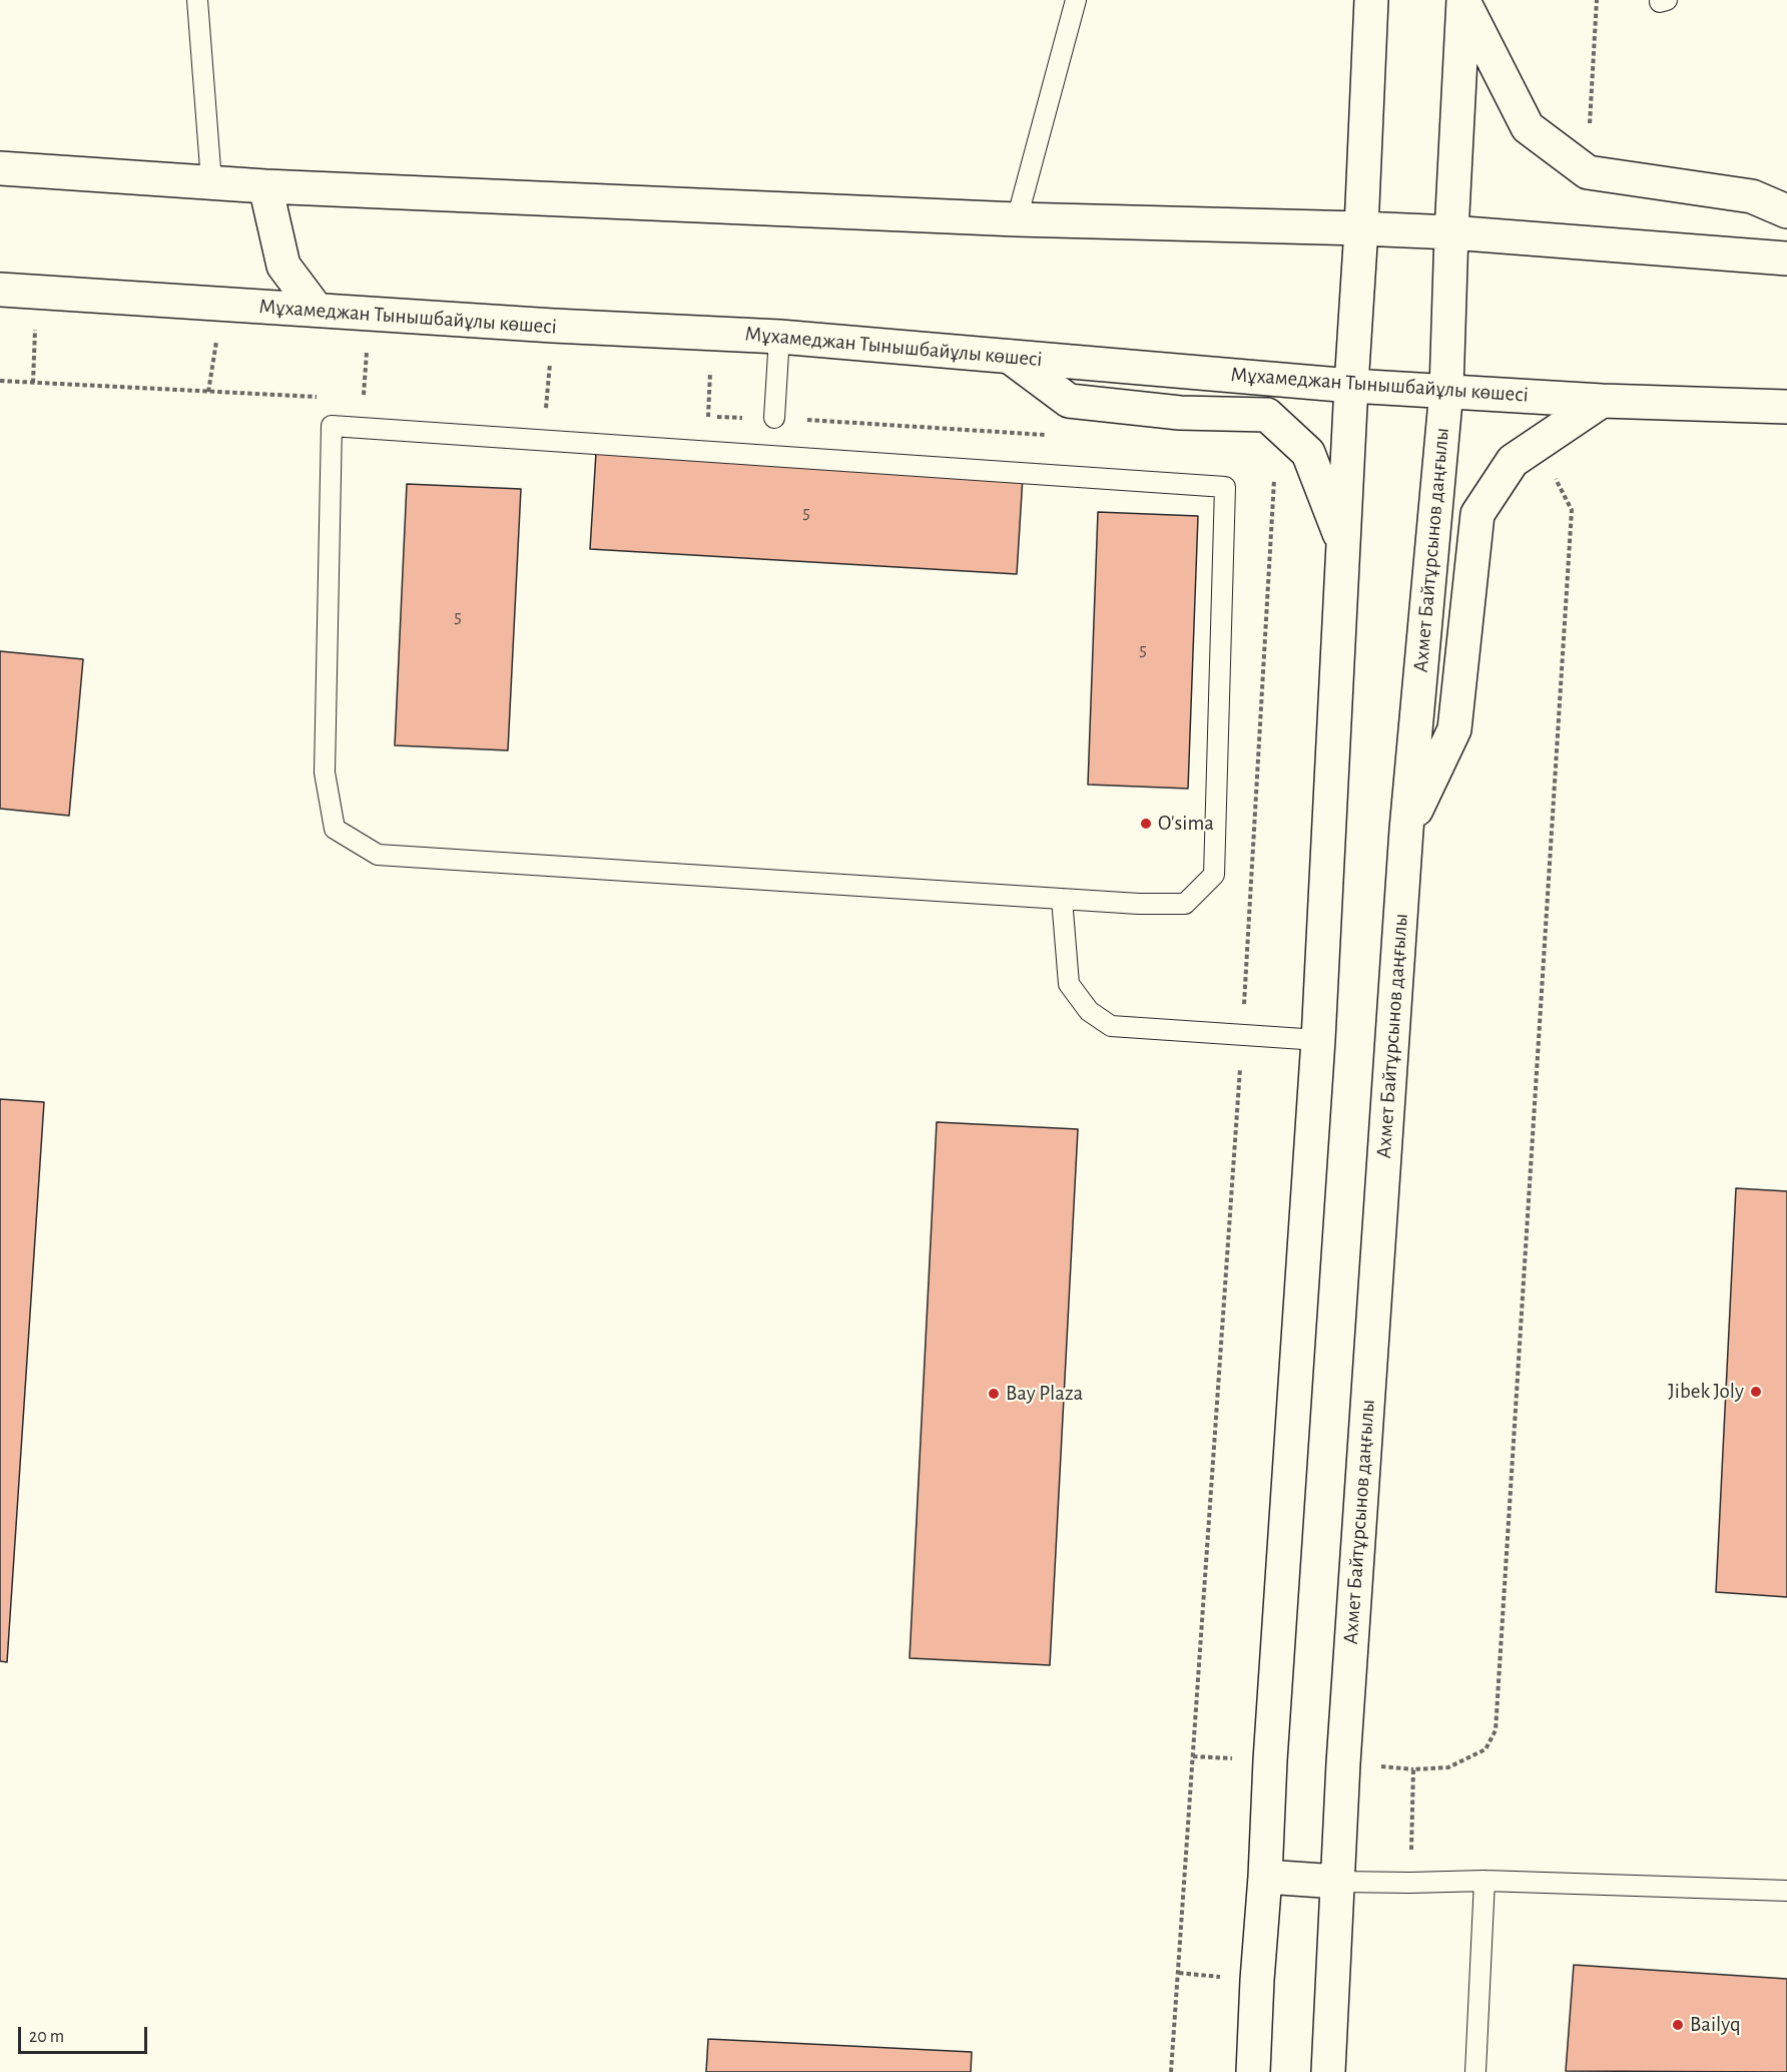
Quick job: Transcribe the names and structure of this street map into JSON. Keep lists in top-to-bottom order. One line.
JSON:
{"streets":{"street":["Мұхамеджан Тынышбайұлы көшесі","Ахмет Байтұрсынов даңғылы"]},"crossings":[["Мұхамеджан Тынышбайұлы көшесі","Ахмет Байтұрсынов даңғылы"]],"places":["O'sima","Jibek Joly","Bay Plaza","Bailyq"],"house_numbers":["5","5","5"],"scale_bar":"20 m"}
